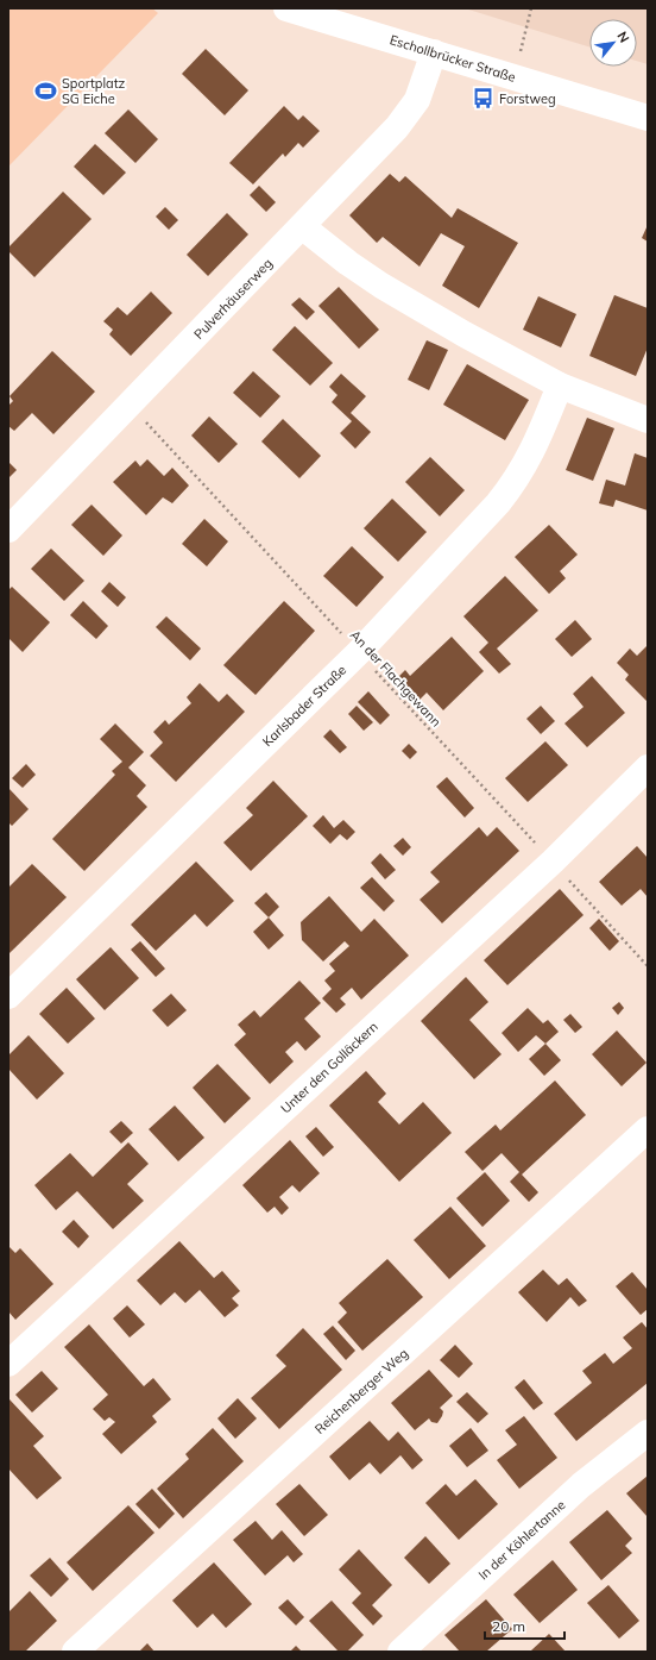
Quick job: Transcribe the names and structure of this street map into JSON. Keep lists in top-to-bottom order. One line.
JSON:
{"streets":{"street":["Eschollbrücker Straße","Pulverhäuserweg","Karlsbader Straße","Unter den Golläckern","Reichenberger Weg","In der Köhlertanne"],"path":["An der Flachgewann"]},"crossings":[["Eschollbrücker Straße","Pulverhäuserweg"],["Pulverhäuserweg","An der Flachgewann"],["An der Flachgewann","Karlsbader Straße"],["An der Flachgewann","Unter den Golläckern"]],"places":{"sports":["Sportplatz SG Eiche"],"bus stop":["Forstweg"]},"scale_bar":"20 m","north":"top right"}
